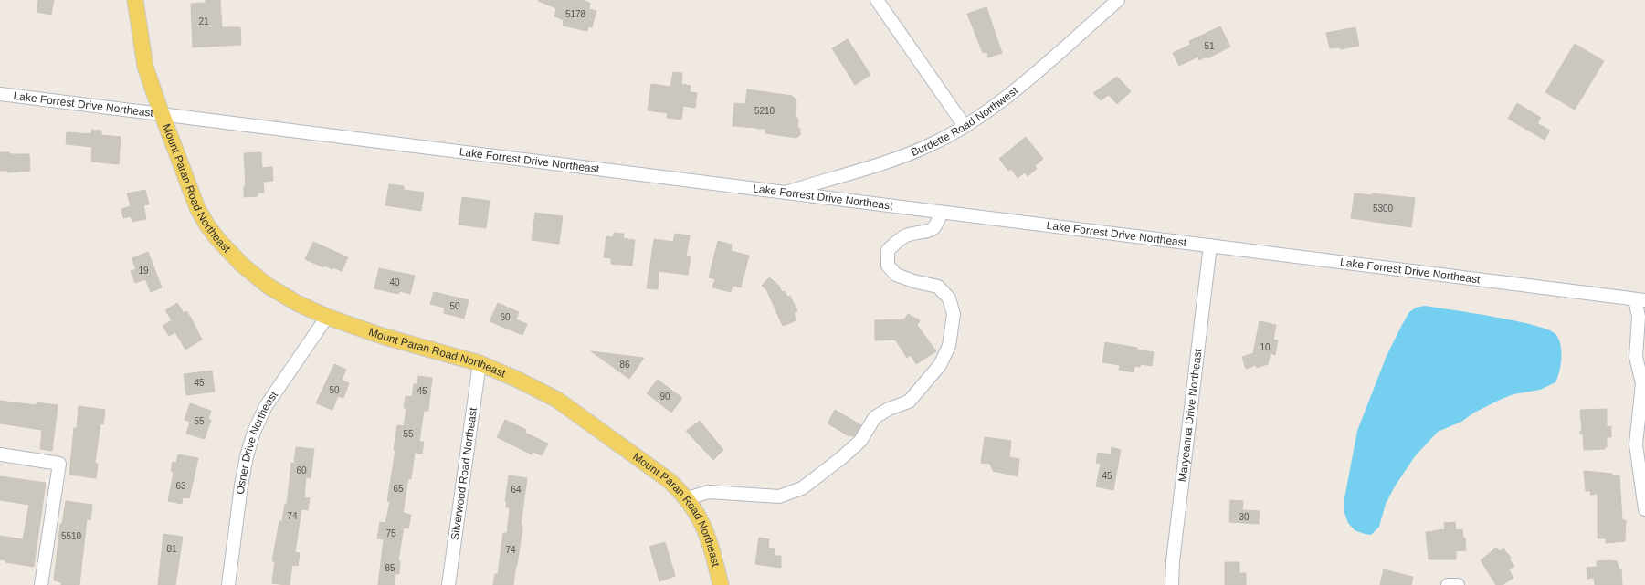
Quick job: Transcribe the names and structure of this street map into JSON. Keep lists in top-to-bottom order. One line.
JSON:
{"streets":{"main road":["Mount Paran Road Northeast"],"street":["Lake Forrest Drive Northeast","Burdette Road Northwest","Maryeanna Drive Northeast","Osner Drive Northeast","Silverwood Road Northeast"]},"crossings":[["Lake Forrest Drive Northeast","Burdette Road Northwest"],["Lake Forrest Drive Northeast","Mount Paran Road Northeast"],["Lake Forrest Drive Northeast","Maryeanna Drive Northeast"],["Mount Paran Road Northeast","Osner Drive Northeast"],["Mount Paran Road Northeast","Silverwood Road Northeast"]],"house_numbers":["5178","21","51","5210","5300","19","40","50","60","10","86","45","50","45","90","55","55","60","45","63","65","64","74","30","75","5510","81","74","85"]}
